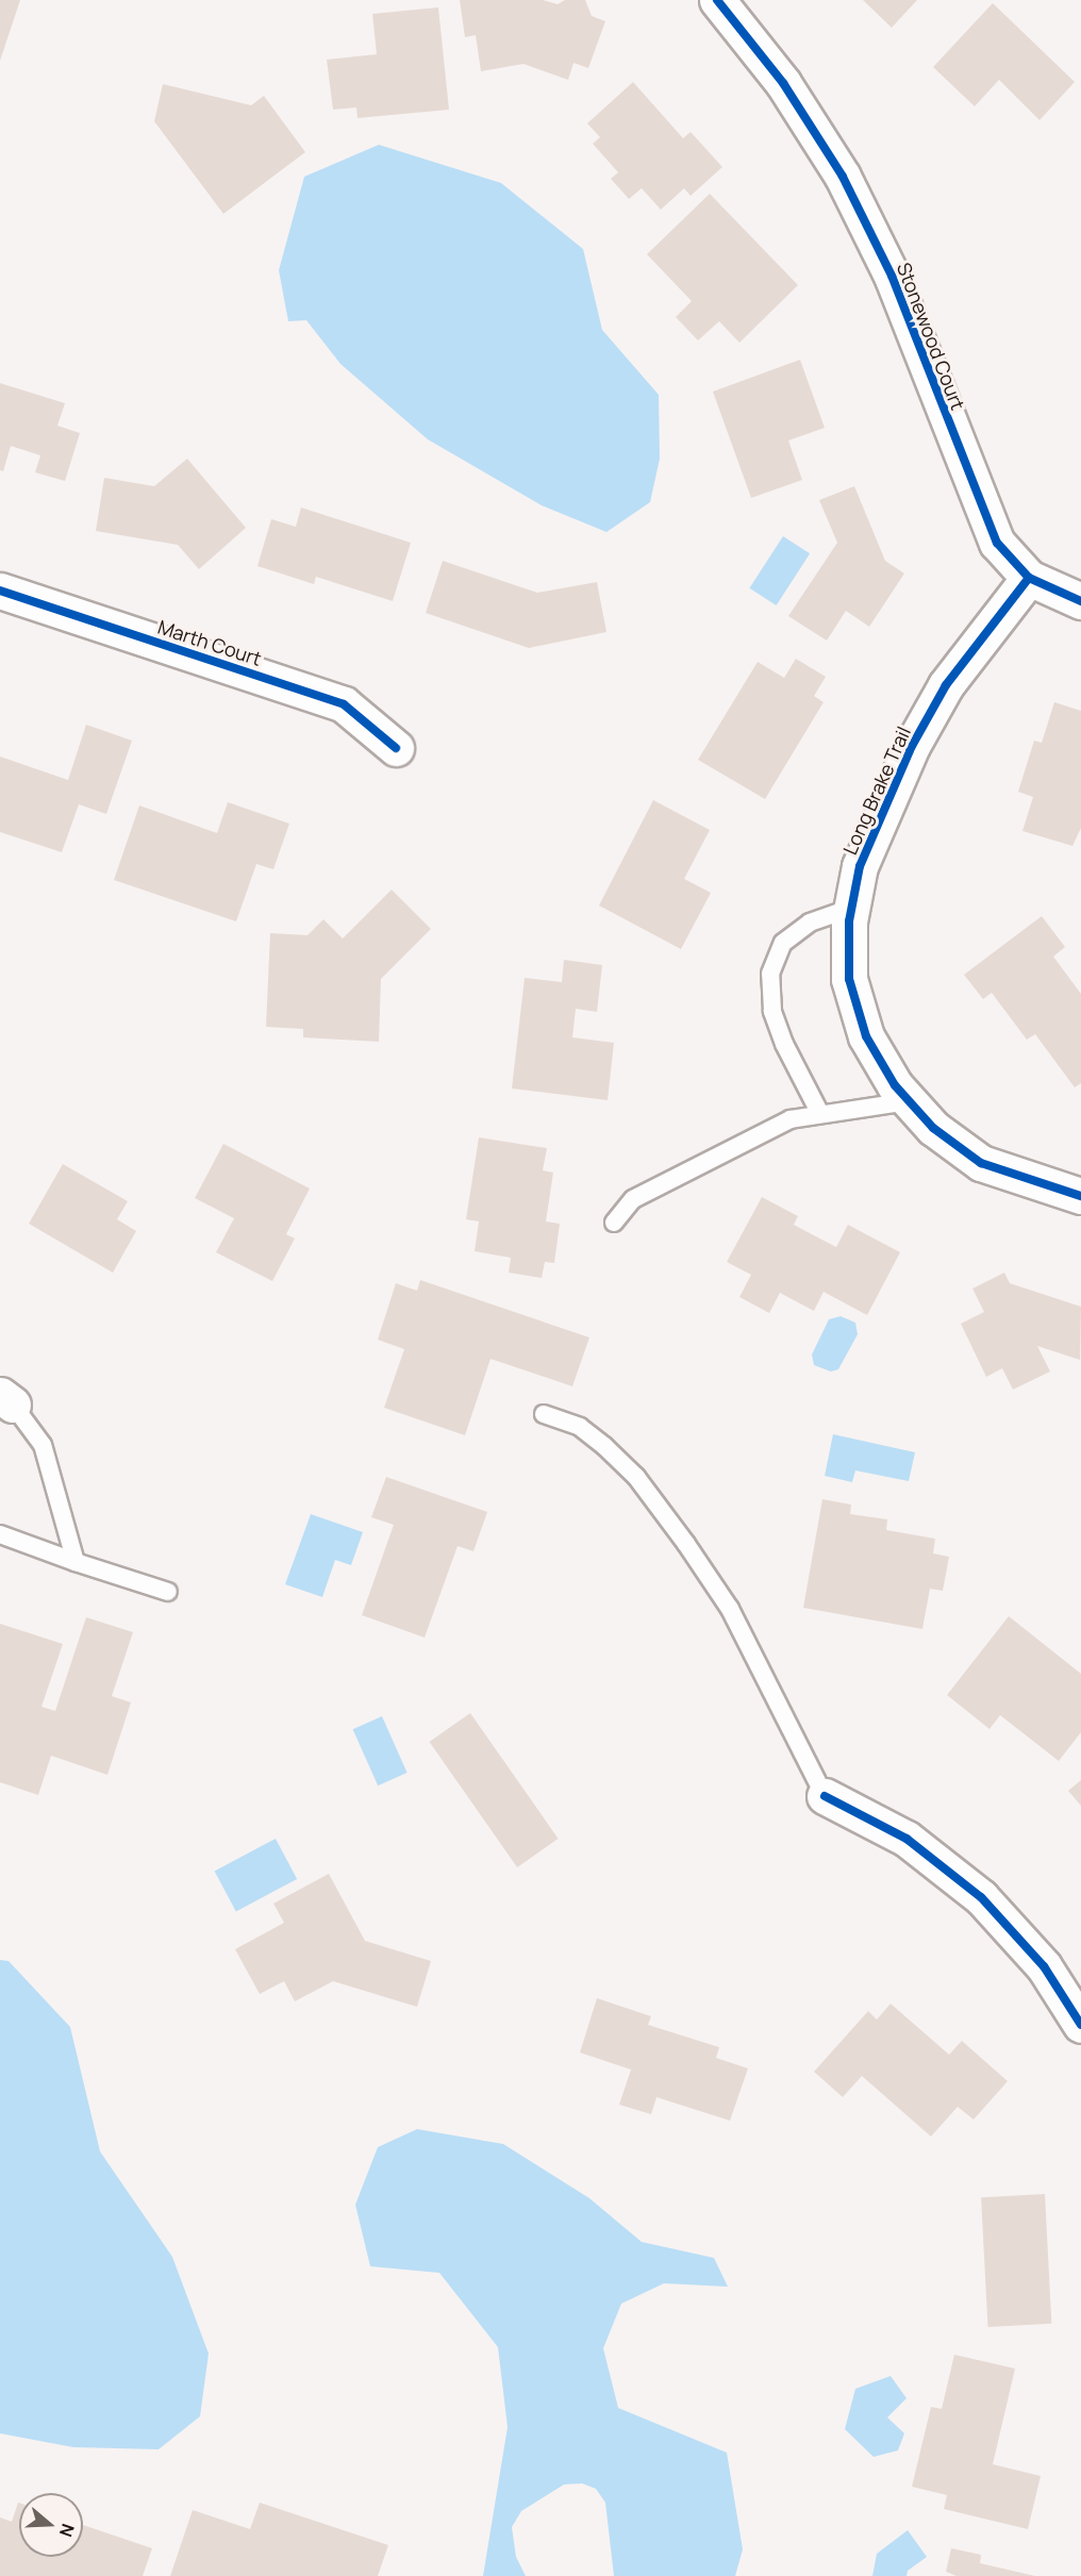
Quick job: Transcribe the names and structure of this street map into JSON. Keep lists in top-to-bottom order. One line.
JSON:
{"streets":{"street":["Stonewood Court","Marth Court","Long Brake Trail"]},"crossings":[["Stonewood Court","Long Brake Trail"]],"north":"right"}
